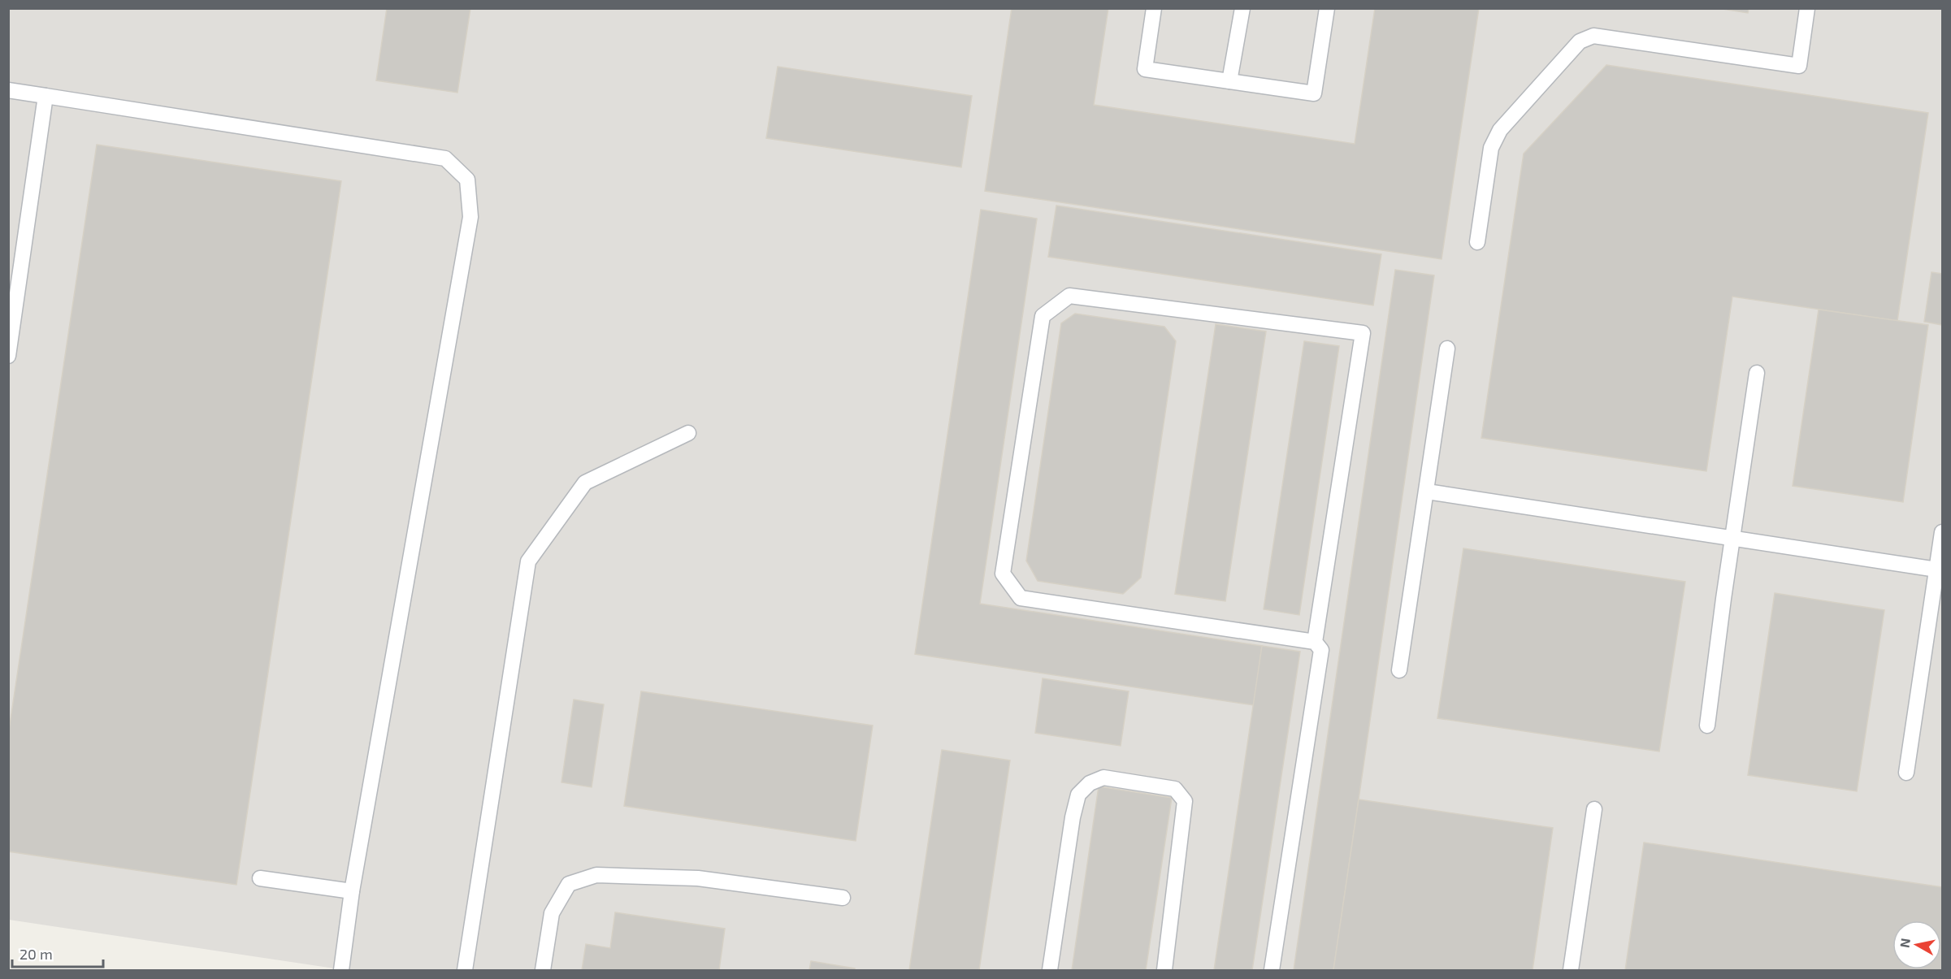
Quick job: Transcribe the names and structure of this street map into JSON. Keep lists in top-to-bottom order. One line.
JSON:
{"scale_bar":"20 m","north":"left"}
